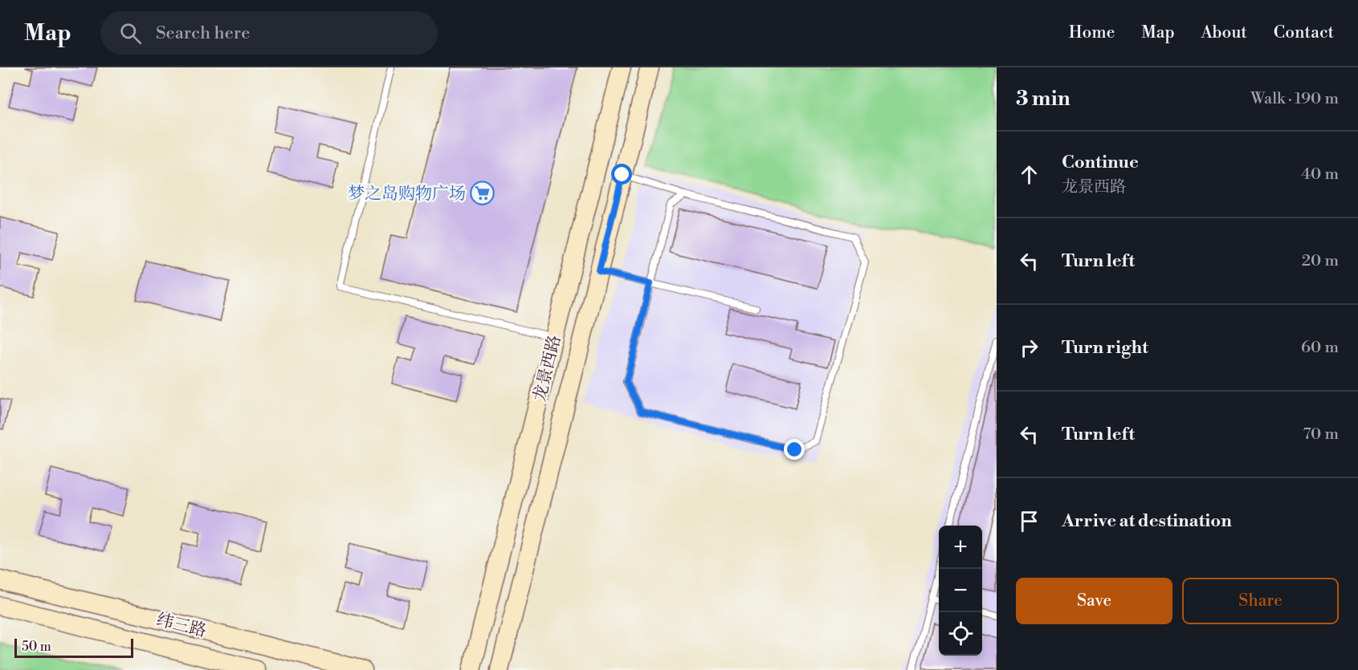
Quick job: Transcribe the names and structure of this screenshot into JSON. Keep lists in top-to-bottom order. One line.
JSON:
{"streets":{"main road":["龙景西路","纬三路"]},"places":{"supermarket":["梦之岛购物广场"]},"scale_bar":"50 m","page":{"header":"Map","search":"Search here","nav":["Home","Map","About","Contact"],"heading":["3 min","Walk · 190 m"],"list":[["Continue","龙景西路","40 m"],["Turn left","20 m"],["Turn right","60 m"],["Turn left","70 m"],"Arrive at destination"],"map_buttons":["+","−"],"buttons":["Save","Share"],"scale":"50 m"}}
